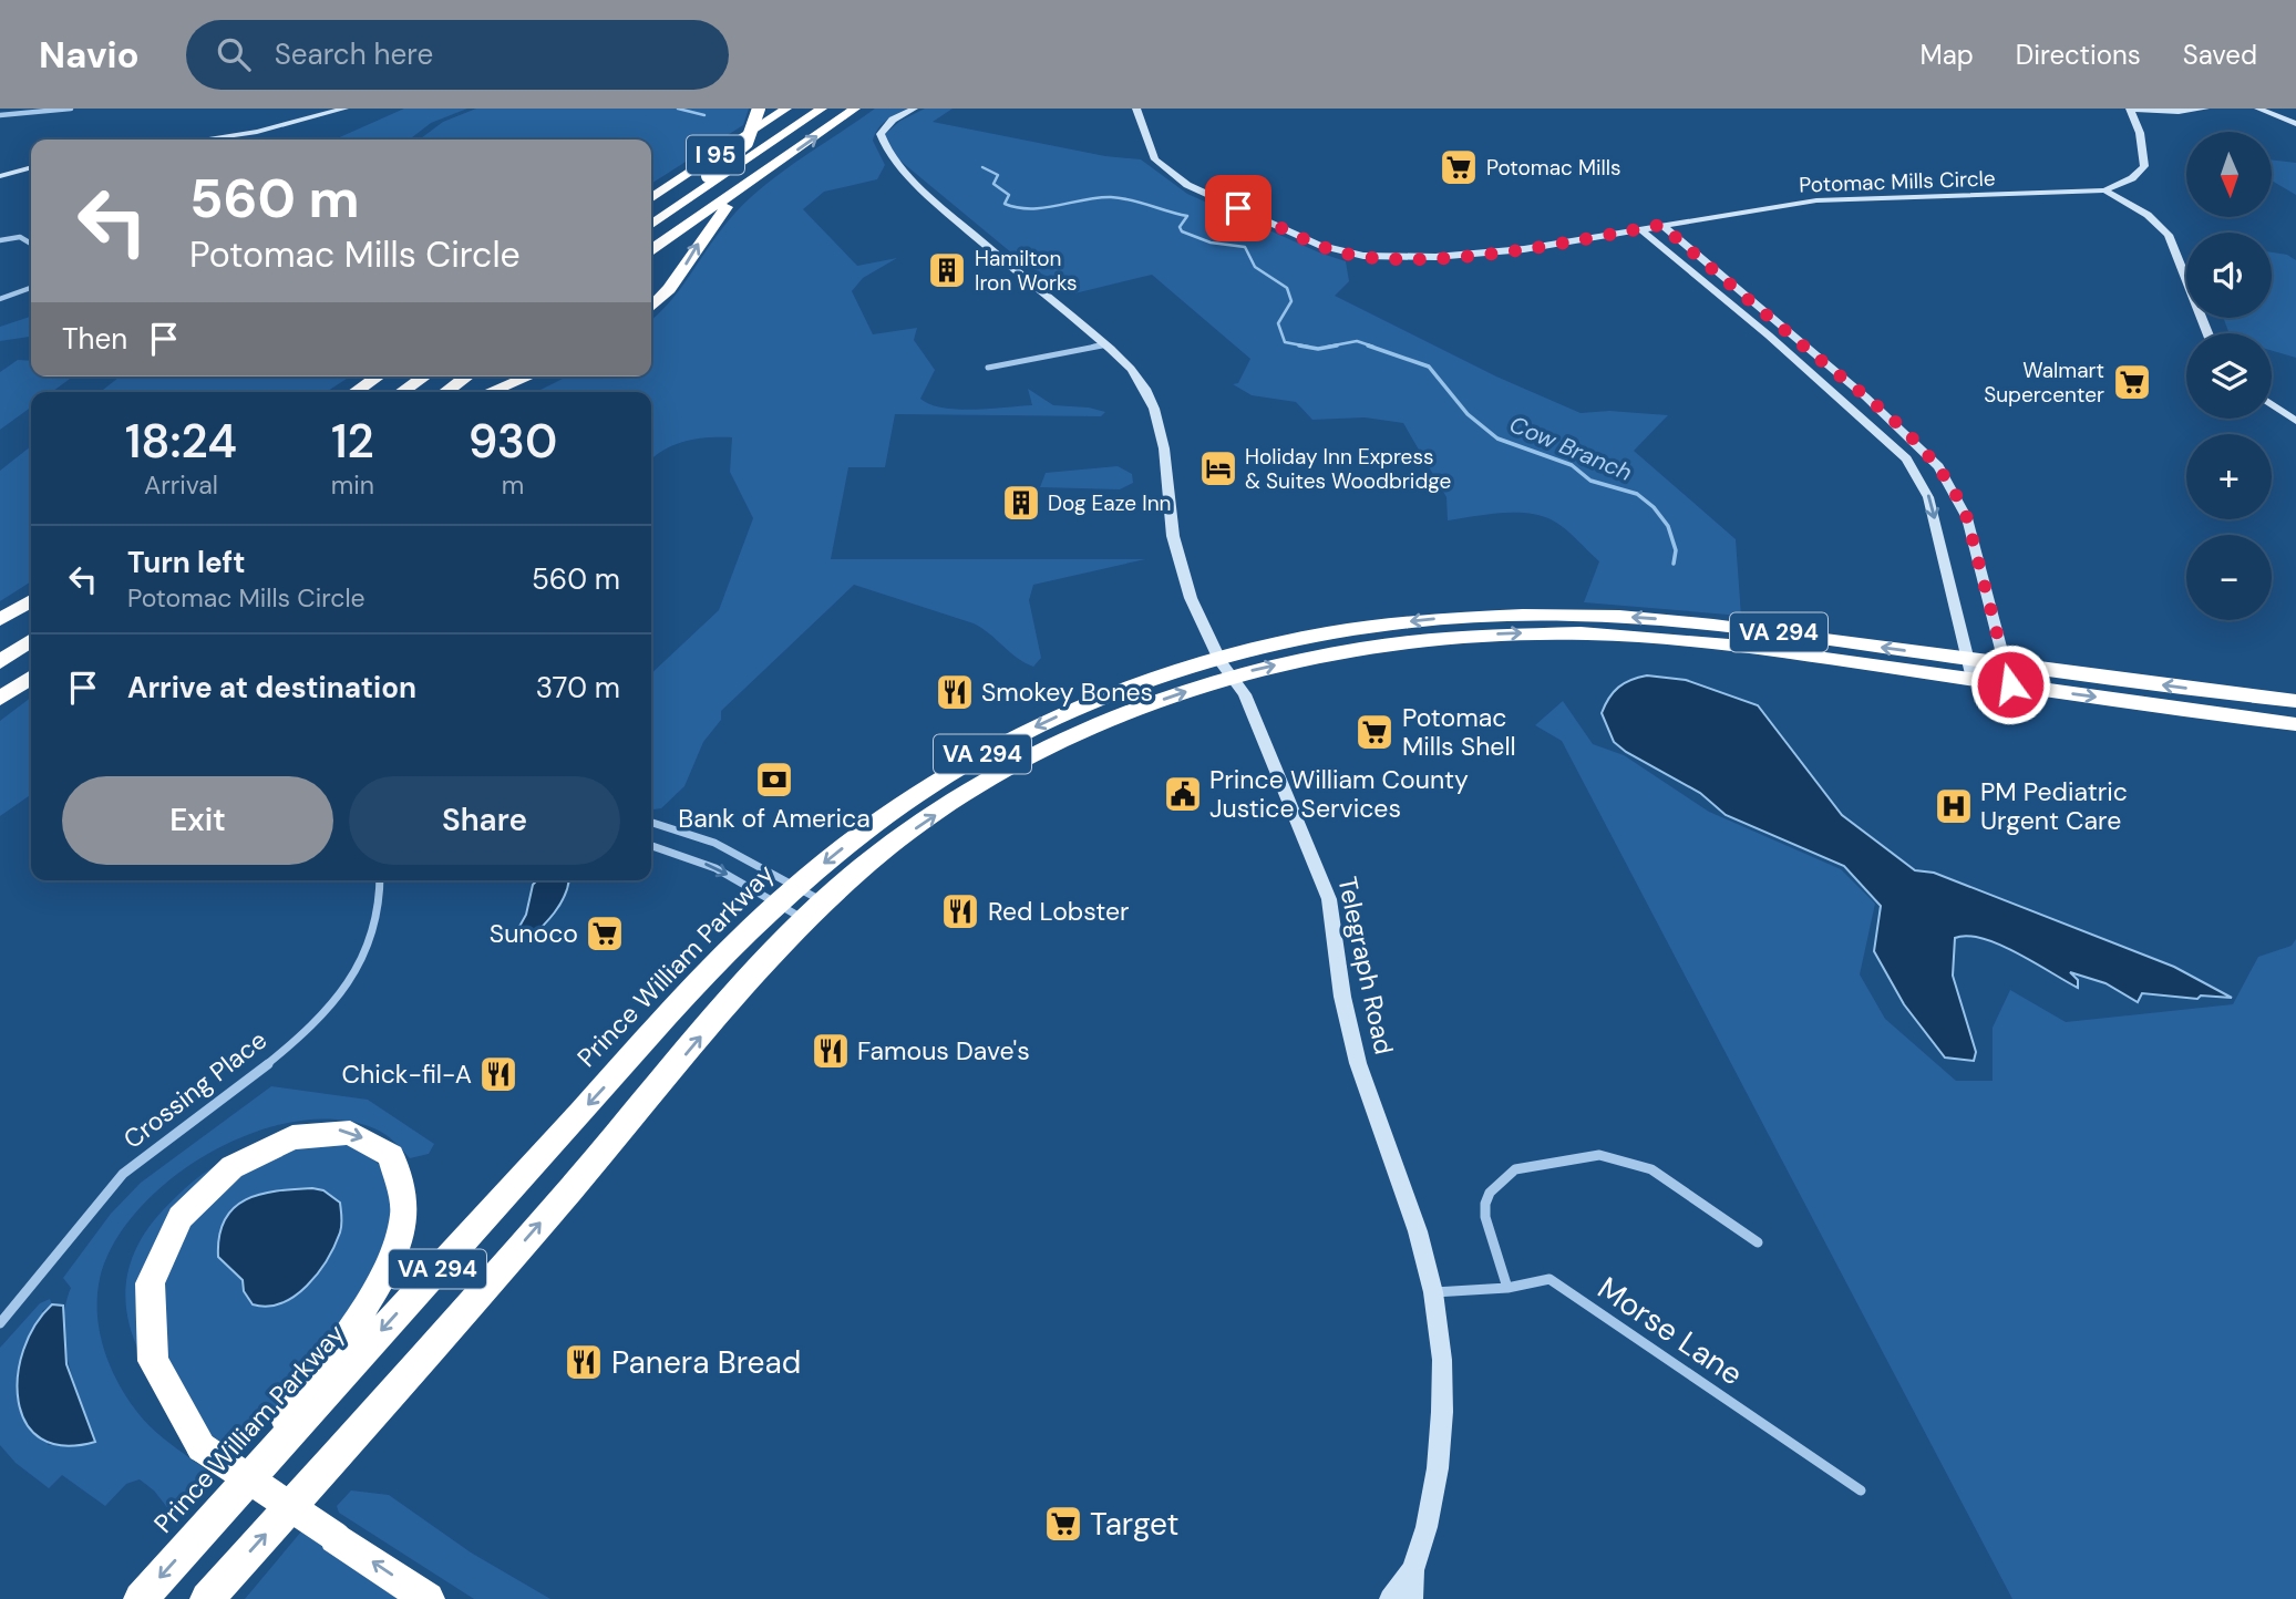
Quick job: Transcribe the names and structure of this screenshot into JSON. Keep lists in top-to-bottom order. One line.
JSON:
{"streets":{"highway":["I 95","VA 294","Prince William Parkway"],"street":["Potomac Mills Circle","Telegraph Road","Crossing Place","Morse Lane"]},"crossings":[["Prince William Parkway","Telegraph Road"],["Telegraph Road","Morse Lane"]],"water":["Cow Branch"],"places":{"supermarket":["Potomac Mills","Walmart Supercenter","Potomac Mills Shell","Sunoco","Target"],"building":["Hamilton Iron Works","Dog Eaze Inn"],"hotel":["Holiday Inn Express & Suites Woodbridge"],"restaurant":["Smokey Bones","Red Lobster","Famous Dave's","Chick-fil-A","Panera Bread"],"bank":["Bank of America"],"public building":["Prince William County Justice Services"],"hospital":["PM Pediatric Urgent Care"]},"north":"bottom","page":{"header":"Navio","search":"Search here","nav":["Map","Directions","Saved"],"map_buttons":["+","−"],"turn":["560 m","Potomac Mills Circle"],"then":"Then","eta":["18:24","Arrival","12","min","930","m"],"list":[{"name":"Turn left","note":"Potomac Mills Circle","value":"560 m"},{"name":"Arrive at destination","value":"370 m"}],"buttons":["Exit","Share"]}}
